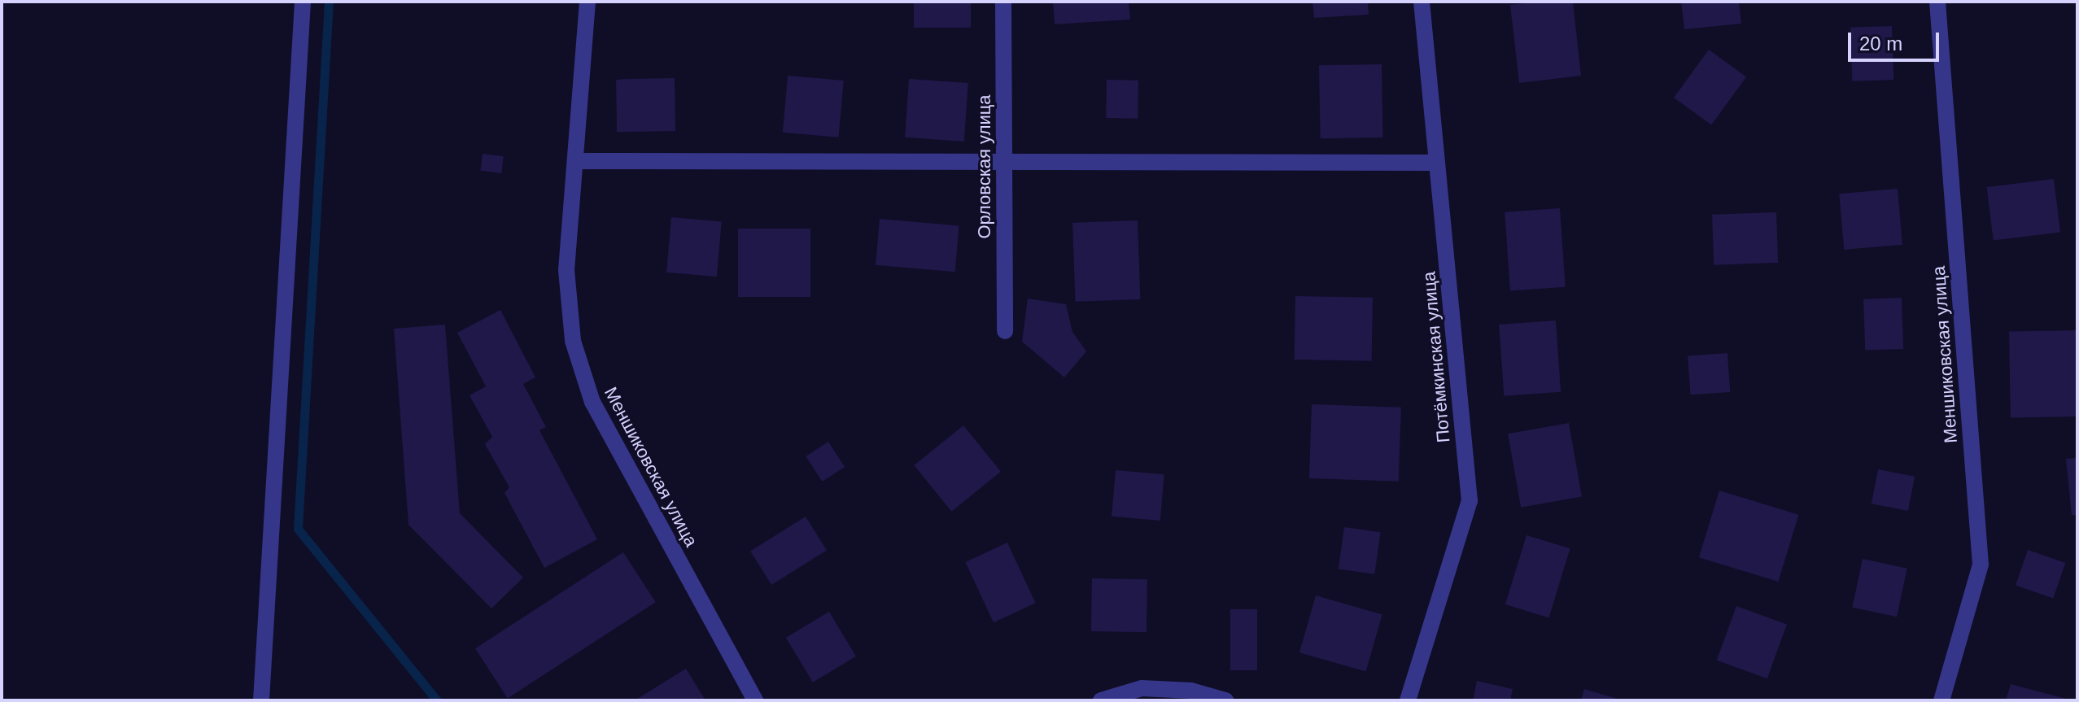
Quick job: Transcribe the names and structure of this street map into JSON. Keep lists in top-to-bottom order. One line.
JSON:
{"streets":{"street":["Орловская улица","Меншиковская улица","Потёмкинская улица"]},"scale_bar":"20 m"}
